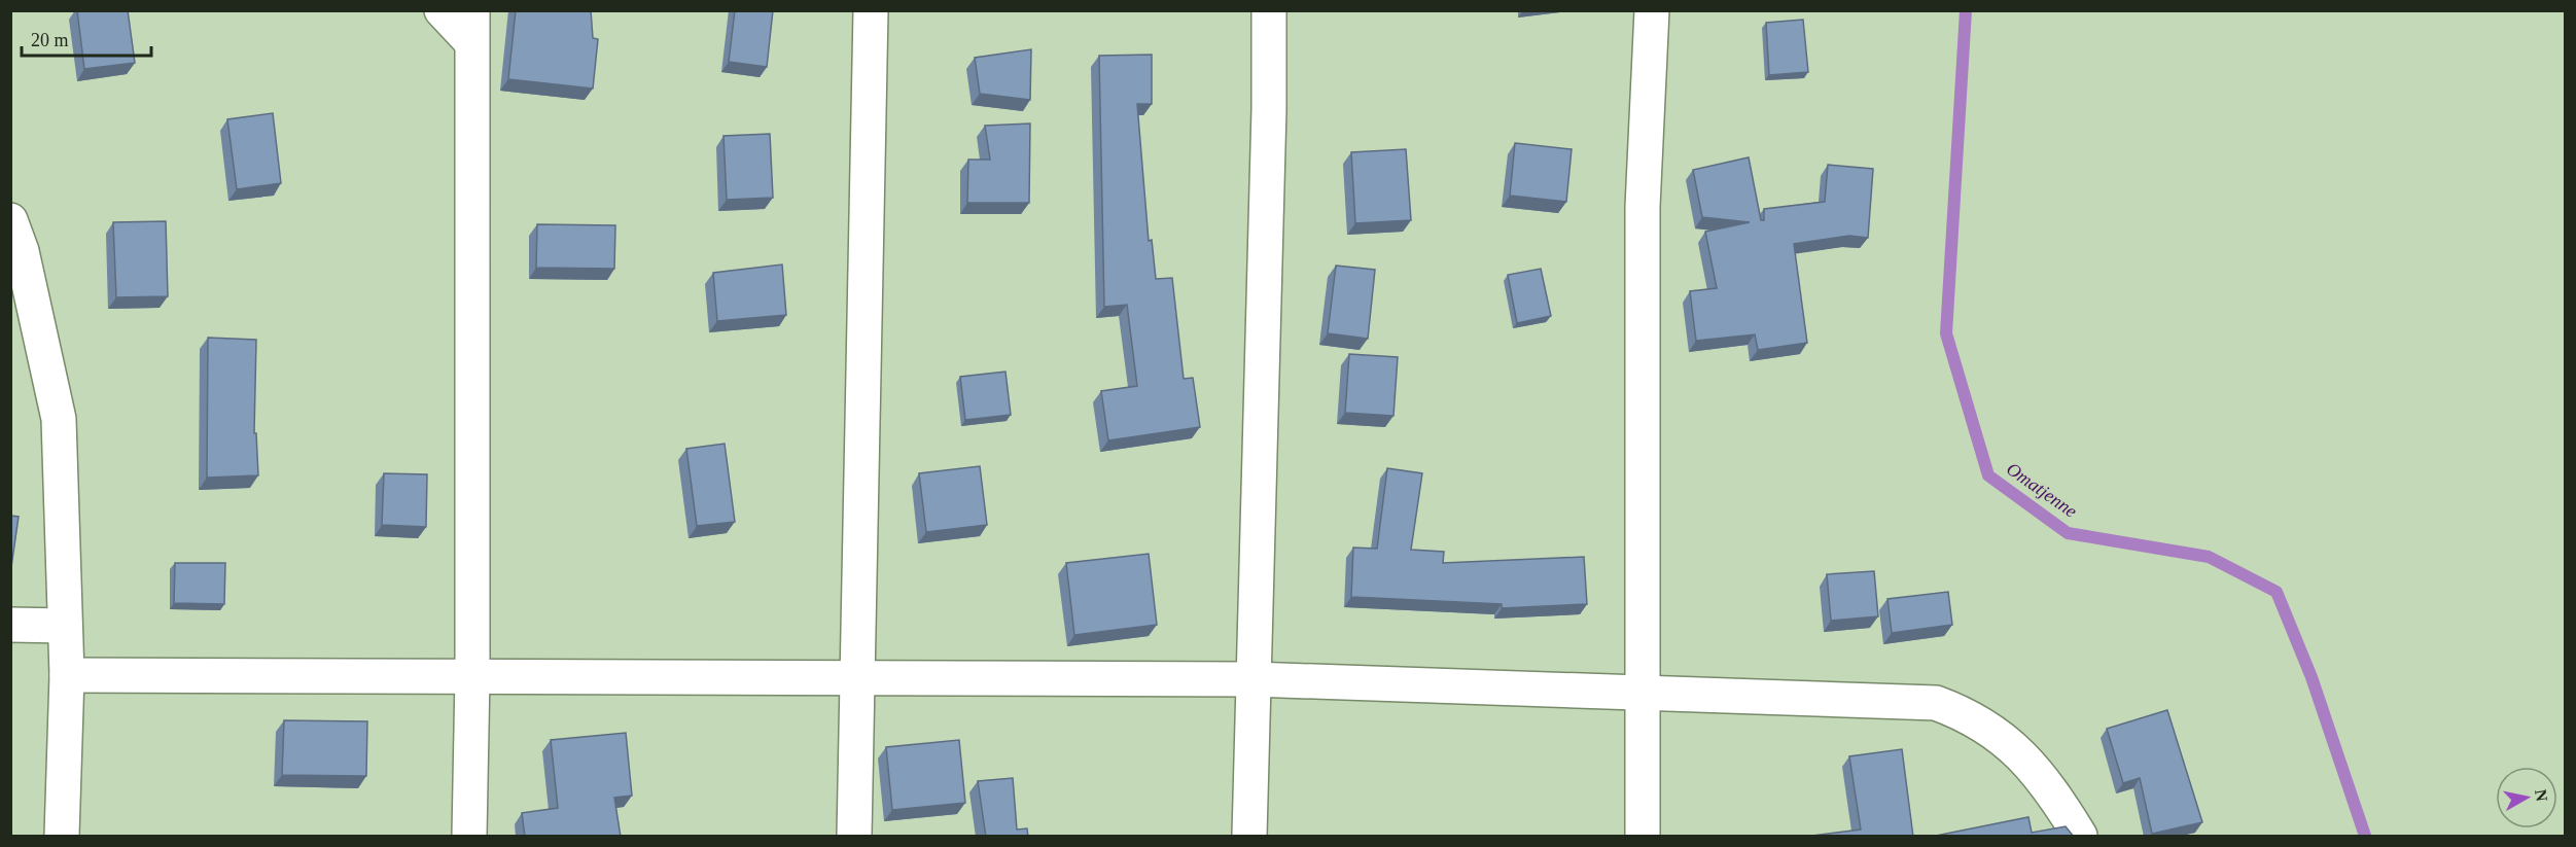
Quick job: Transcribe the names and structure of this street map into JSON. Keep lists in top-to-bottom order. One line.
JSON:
{"water":["Omatjenne"],"scale_bar":"20 m","north":"right"}
